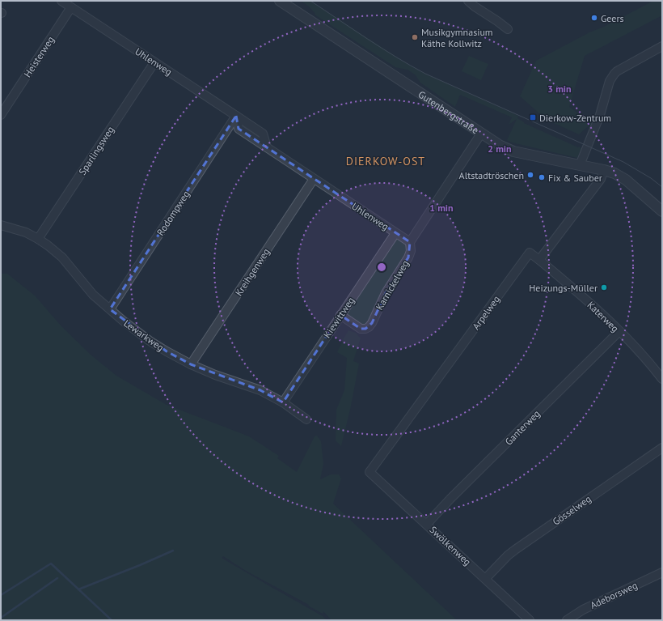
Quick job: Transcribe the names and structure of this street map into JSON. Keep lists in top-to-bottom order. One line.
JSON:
{"streets":{"street":["Heisterweg","Uhlenweg","Gutenbergstraße","Sparlingsweg","Rodompweg","Kreihgenweg","Karnickelweg","Arpelweg","Katerweg","Kiewittweg","Lewarkweg","Ganterweg","Gösselweg","Swölkenweg","Adeborsweg"]},"crossings":[["Heisterweg","Uhlenweg"],["Uhlenweg","Sparlingsweg"],["Uhlenweg","Rodompweg"],["Uhlenweg","Kreihgenweg"],["Uhlenweg","Karnickelweg"],["Uhlenweg","Kiewittweg"],["Gutenbergstraße","Karnickelweg"],["Sparlingsweg","Lewarkweg"],["Rodompweg","Lewarkweg"],["Kreihgenweg","Lewarkweg"],["Karnickelweg","Kiewittweg"],["Arpelweg","Katerweg"],["Arpelweg","Swölkenweg"],["Katerweg","Ganterweg"],["Kiewittweg","Lewarkweg"],["Ganterweg","Swölkenweg"],["Gösselweg","Swölkenweg"]],"districts":["DIERKOW-OST"],"places":{"other":["Geers","Musikgymnasium Käthe Kollwitz","Altstadtröschen","Fix & Sauber","Heizungs-Müller"],"transit":["Dierkow-Zentrum"]},"rings":["3 min","2 min","1 min"]}
